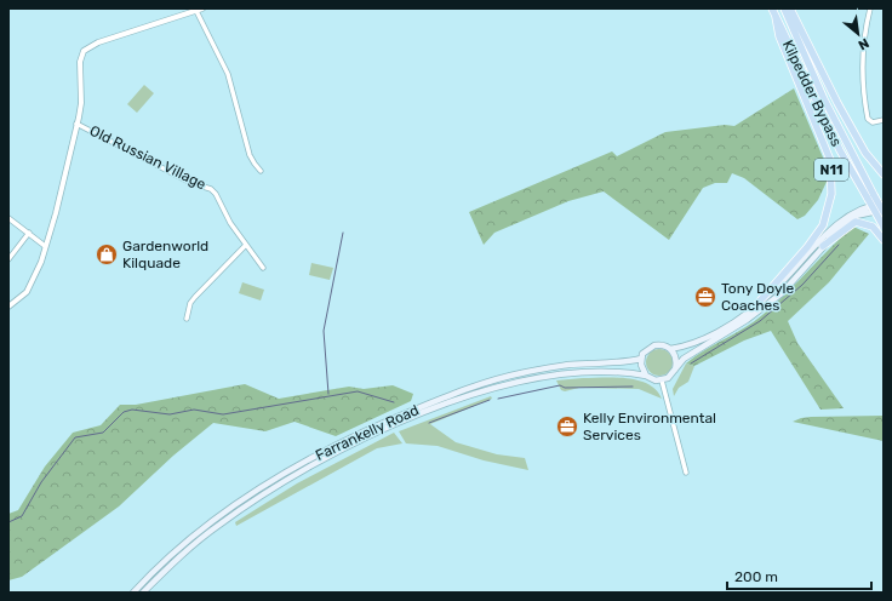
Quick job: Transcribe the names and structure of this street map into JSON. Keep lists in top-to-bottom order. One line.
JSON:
{"streets":{"highway":["Kilpedder Bypass","N11"],"main road":["Farrankelly Road"],"street":["Old Russian Village"]},"crossings":[["Kilpedder Bypass","N11"]],"places":{"shop":["Gardenworld Kilquade"],"office":["Tony Doyle Coaches","Kelly Environmental Services"]},"scale_bar":"200 m","north":"bottom right"}
